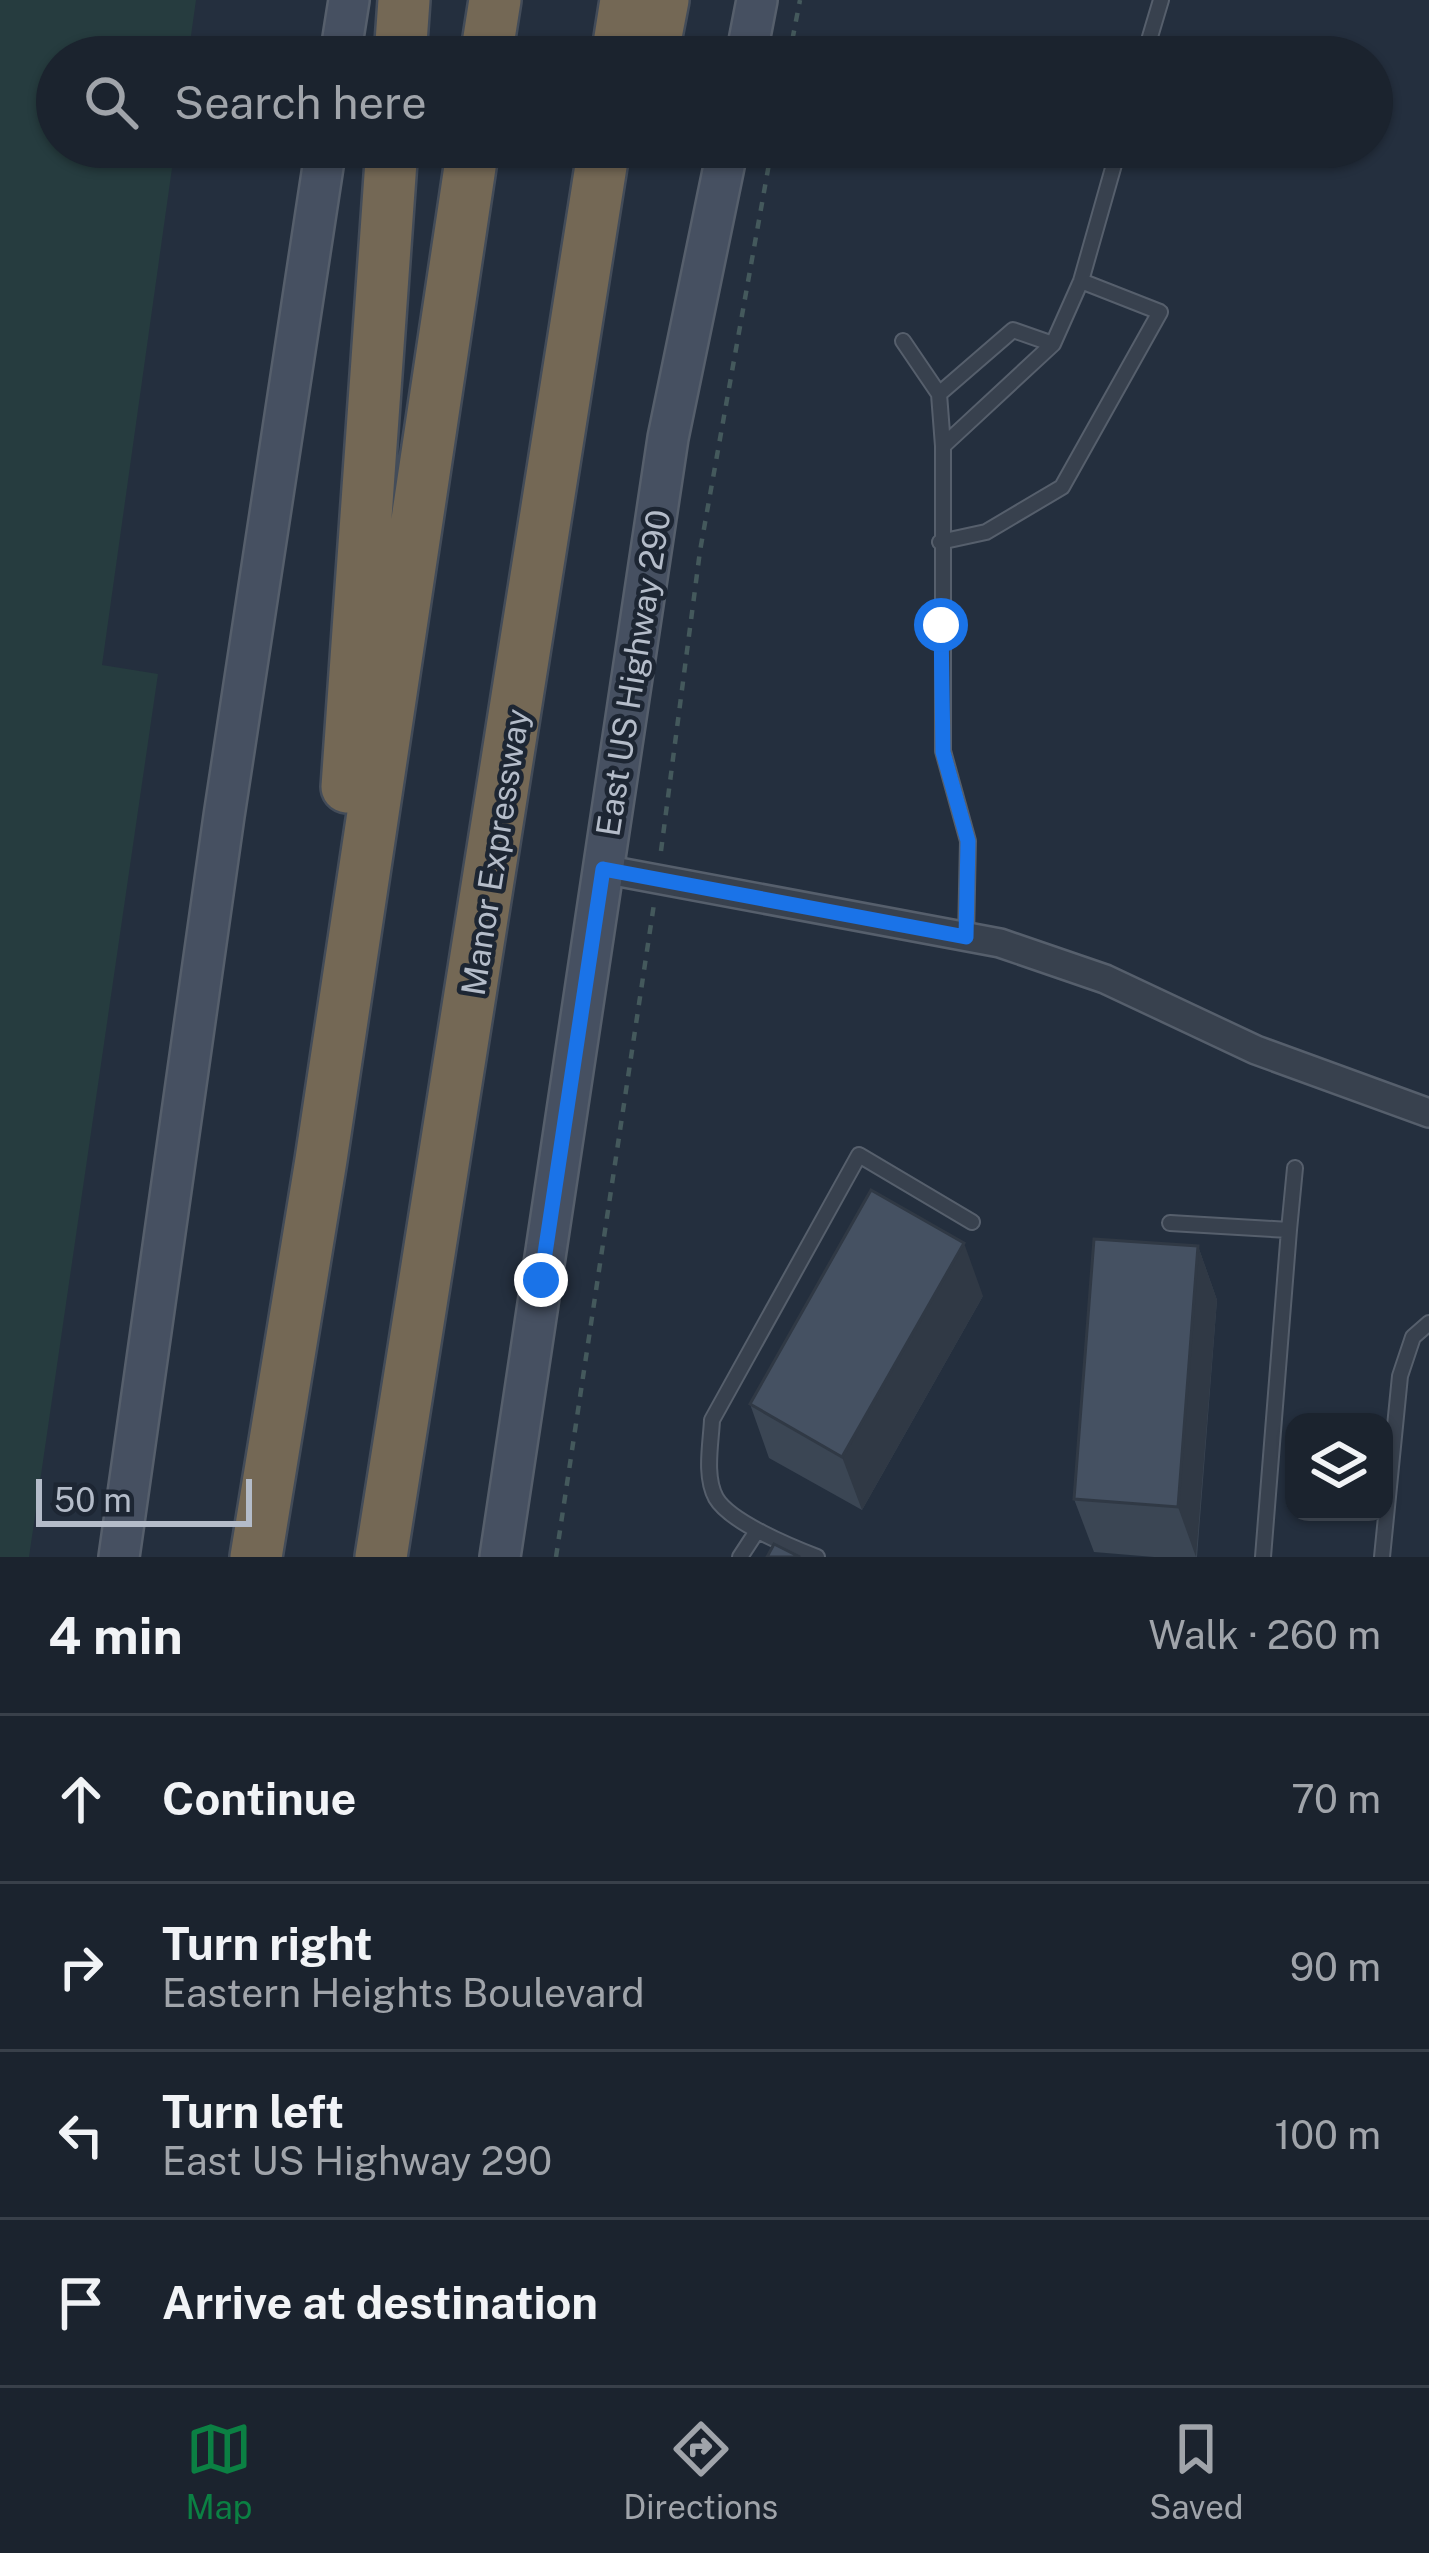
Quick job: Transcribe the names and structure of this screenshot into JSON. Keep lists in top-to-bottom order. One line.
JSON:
{"streets":{"highway":["Manor Expressway"],"main road":["East US Highway 290"]},"scale_bar":"50 m","page":{"search":"Search here","scale":"50 m","heading":["4 min","Walk · 260 m"],"list":[["Continue","70 m"],["Turn right","Eastern Heights Boulevard","90 m"],["Turn left","East US Highway 290","100 m"],"Arrive at destination"],"nav":["Map","Directions","Saved"]}}
